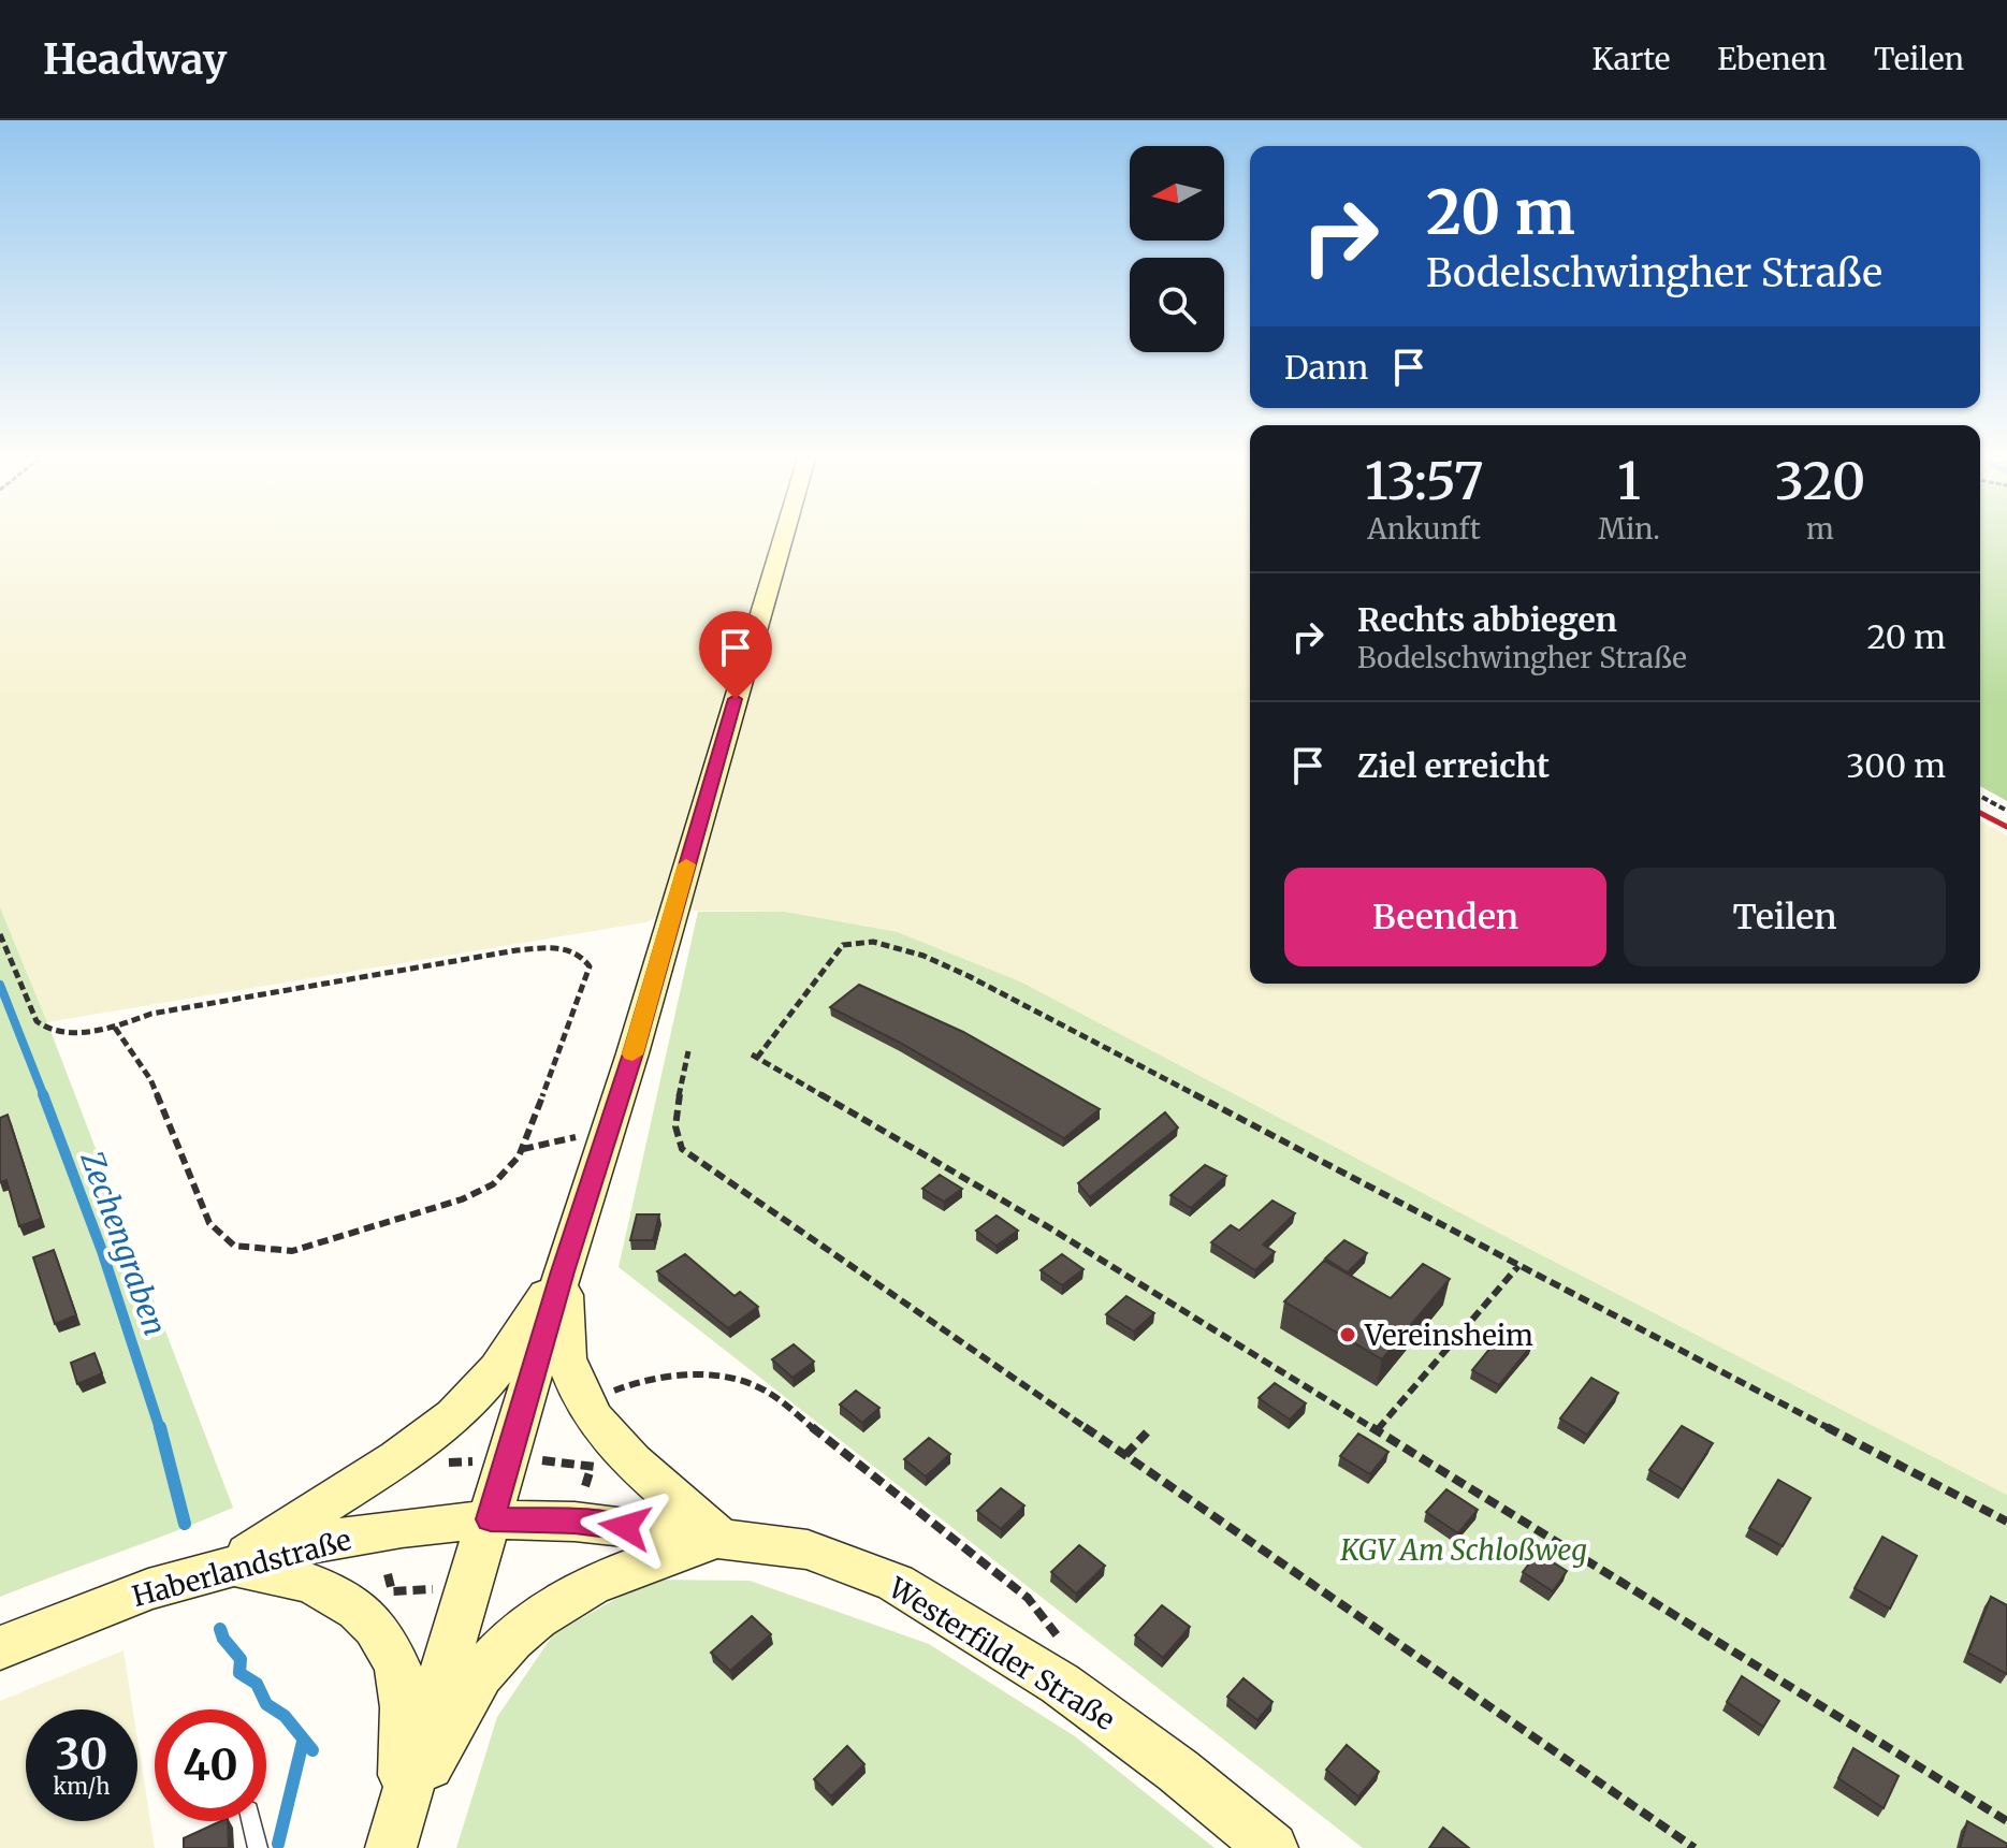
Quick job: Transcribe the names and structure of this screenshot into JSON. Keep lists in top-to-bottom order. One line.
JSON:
{"streets":{"street":["Haberlandstraße","Westerfilder Straße"]},"crossings":[["Haberlandstraße","Westerfilder Straße"]],"water":["Zechengraben"],"parks":["KGV Am Schloßweg"],"places":["Vereinsheim"],"north":"left","page":{"header":"Headway","nav":["Karte","Ebenen","Teilen"],"turn":["20 m","Bodelschwingher Straße"],"then":"Dann","eta":["13:57","Ankunft","1","Min.","320","m"],"list":[{"name":"Rechts abbiegen","note":"Bodelschwingher Straße","value":"20 m"},{"name":"Ziel erreicht","value":"300 m"}],"buttons":["Beenden","Teilen"],"speed":"30 km/h","limit":"40"}}
